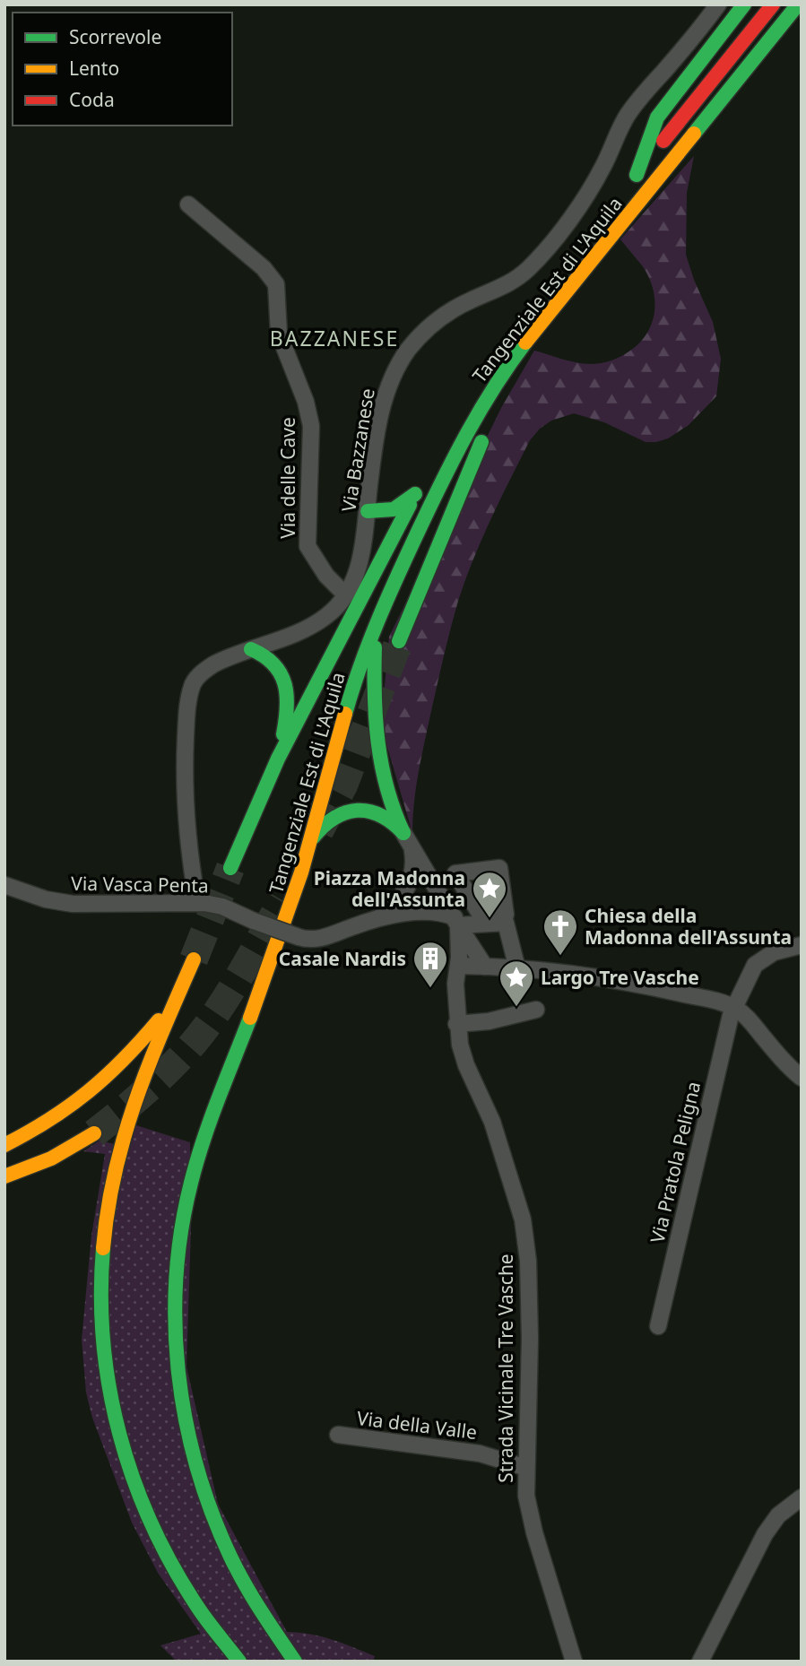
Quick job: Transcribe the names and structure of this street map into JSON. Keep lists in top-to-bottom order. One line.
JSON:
{"streets":{"highway":["Tangenziale Est di L'Aquila"],"street":["Via Bazzanese","Via delle Cave","Via Vasca Penta","Via Pratola Peligna","Strada Vicinale Tre Vasche","Via della Valle"]},"crossings":[["Tangenziale Est di L'Aquila","Via Bazzanese"],["Via Bazzanese","Via delle Cave"],["Via Bazzanese","Via Vasca Penta"],["Via Vasca Penta","Strada Vicinale Tre Vasche"],["Strada Vicinale Tre Vasche","Via della Valle"]],"districts":["BAZZANESE"],"places":{"place":["Piazza Madonna dell'Assunta","Largo Tre Vasche"],"church":["Chiesa della Madonna dell'Assunta"],"building":["Casale Nardis"]},"legend":["Scorrevole","Lento","Coda"]}
